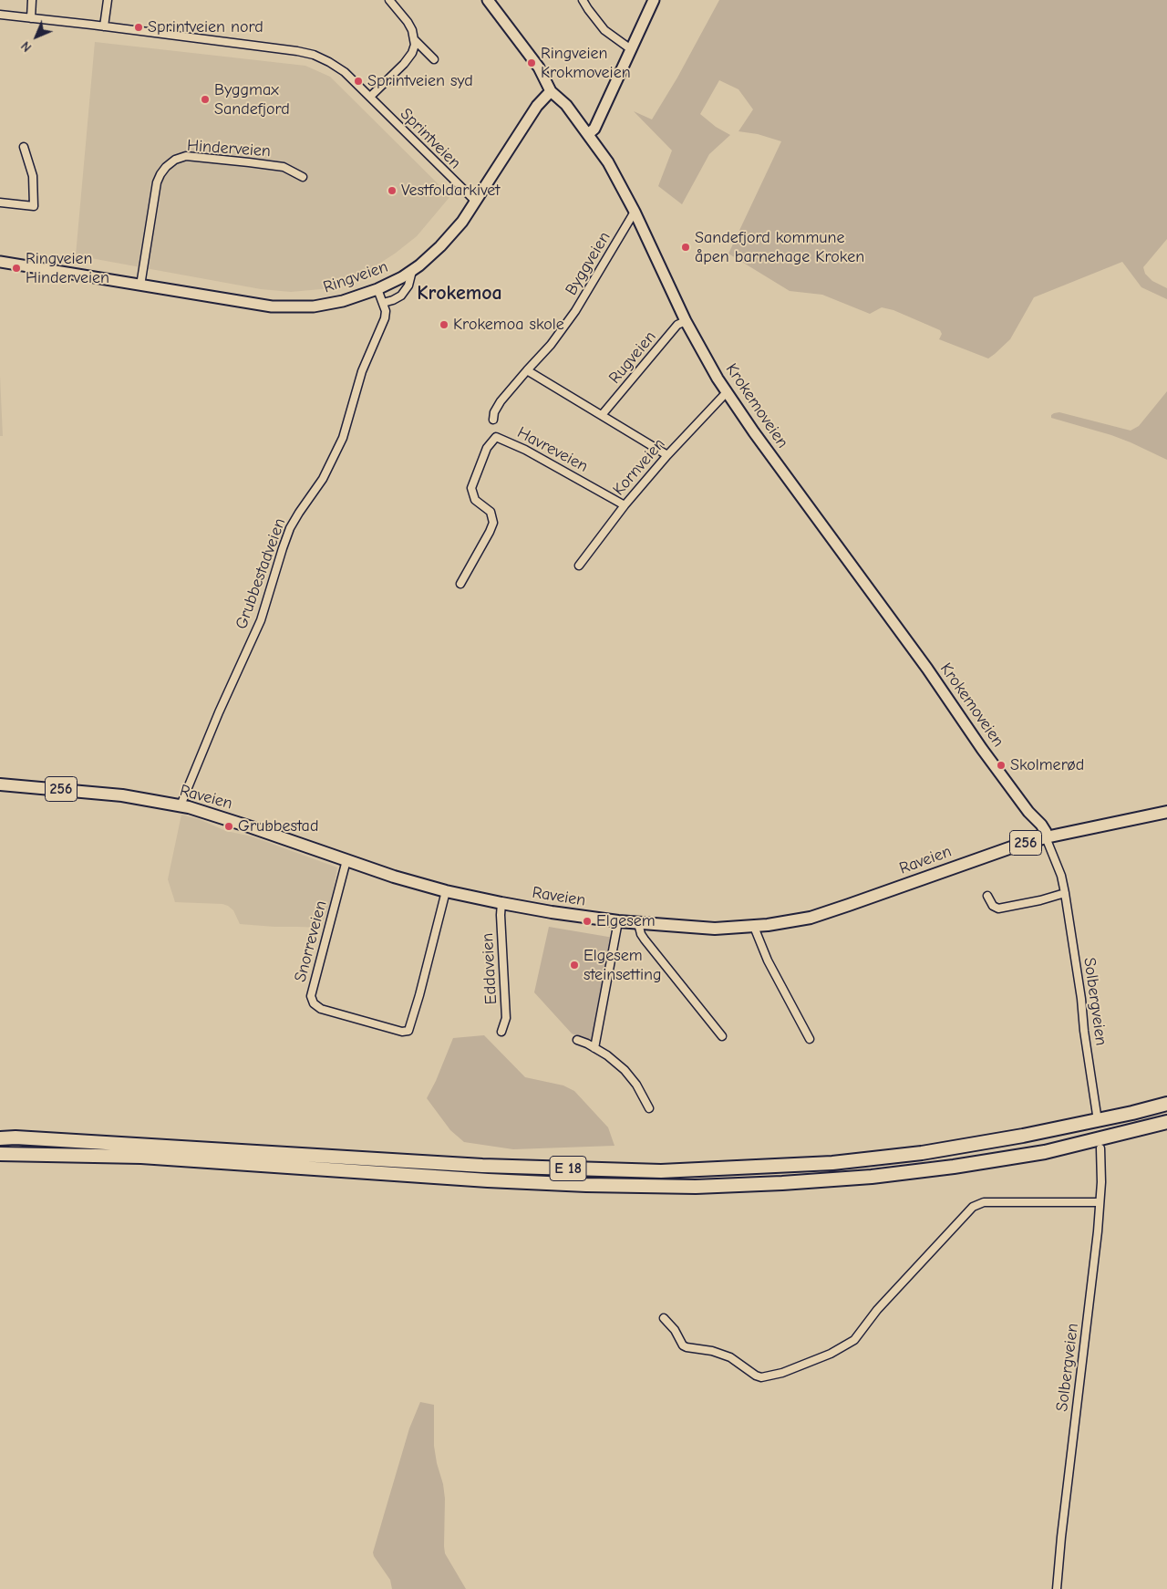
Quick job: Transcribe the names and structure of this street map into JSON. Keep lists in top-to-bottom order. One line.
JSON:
{"streets":{"highway":["E 18"],"main road":["Ringveien","Krokemoveien","256","Raveien"],"street":["Sprintveien","Hinderveien","Byggveien","Rugveien","Havreveien","Kornveien","Grubbestadveien","Snorreveien","Eddaveien","Solbergveien"]},"crossings":[["Sprintveien","Ringveien"],["Hinderveien","Ringveien"],["Byggveien","Krokemoveien"],["Ringveien","Krokemoveien"],["Ringveien","Grubbestadveien"],["Rugveien","Krokemoveien"],["Krokemoveien","Kornveien"],["Krokemoveien","Raveien"],["Krokemoveien","Solbergveien"],["Havreveien","Kornveien"],["Grubbestadveien","Raveien"],["Raveien","Snorreveien"],["Raveien","Eddaveien"],["Raveien","Solbergveien"],["Solbergveien","E 18"]],"districts":["Krokemoa"],"places":["Sprintveien nord","Ringveien Krokmoveien","Sprintveien syd","Byggmax Sandefjord","Vestfoldarkivet","Sandefjord kommune åpen barnehage Kroken","Ringveien Hinderveien","Krokemoa skole","Skolmerød","Grubbestad","Elgesem","Elgesem steinsetting"],"north":"bottom left"}
